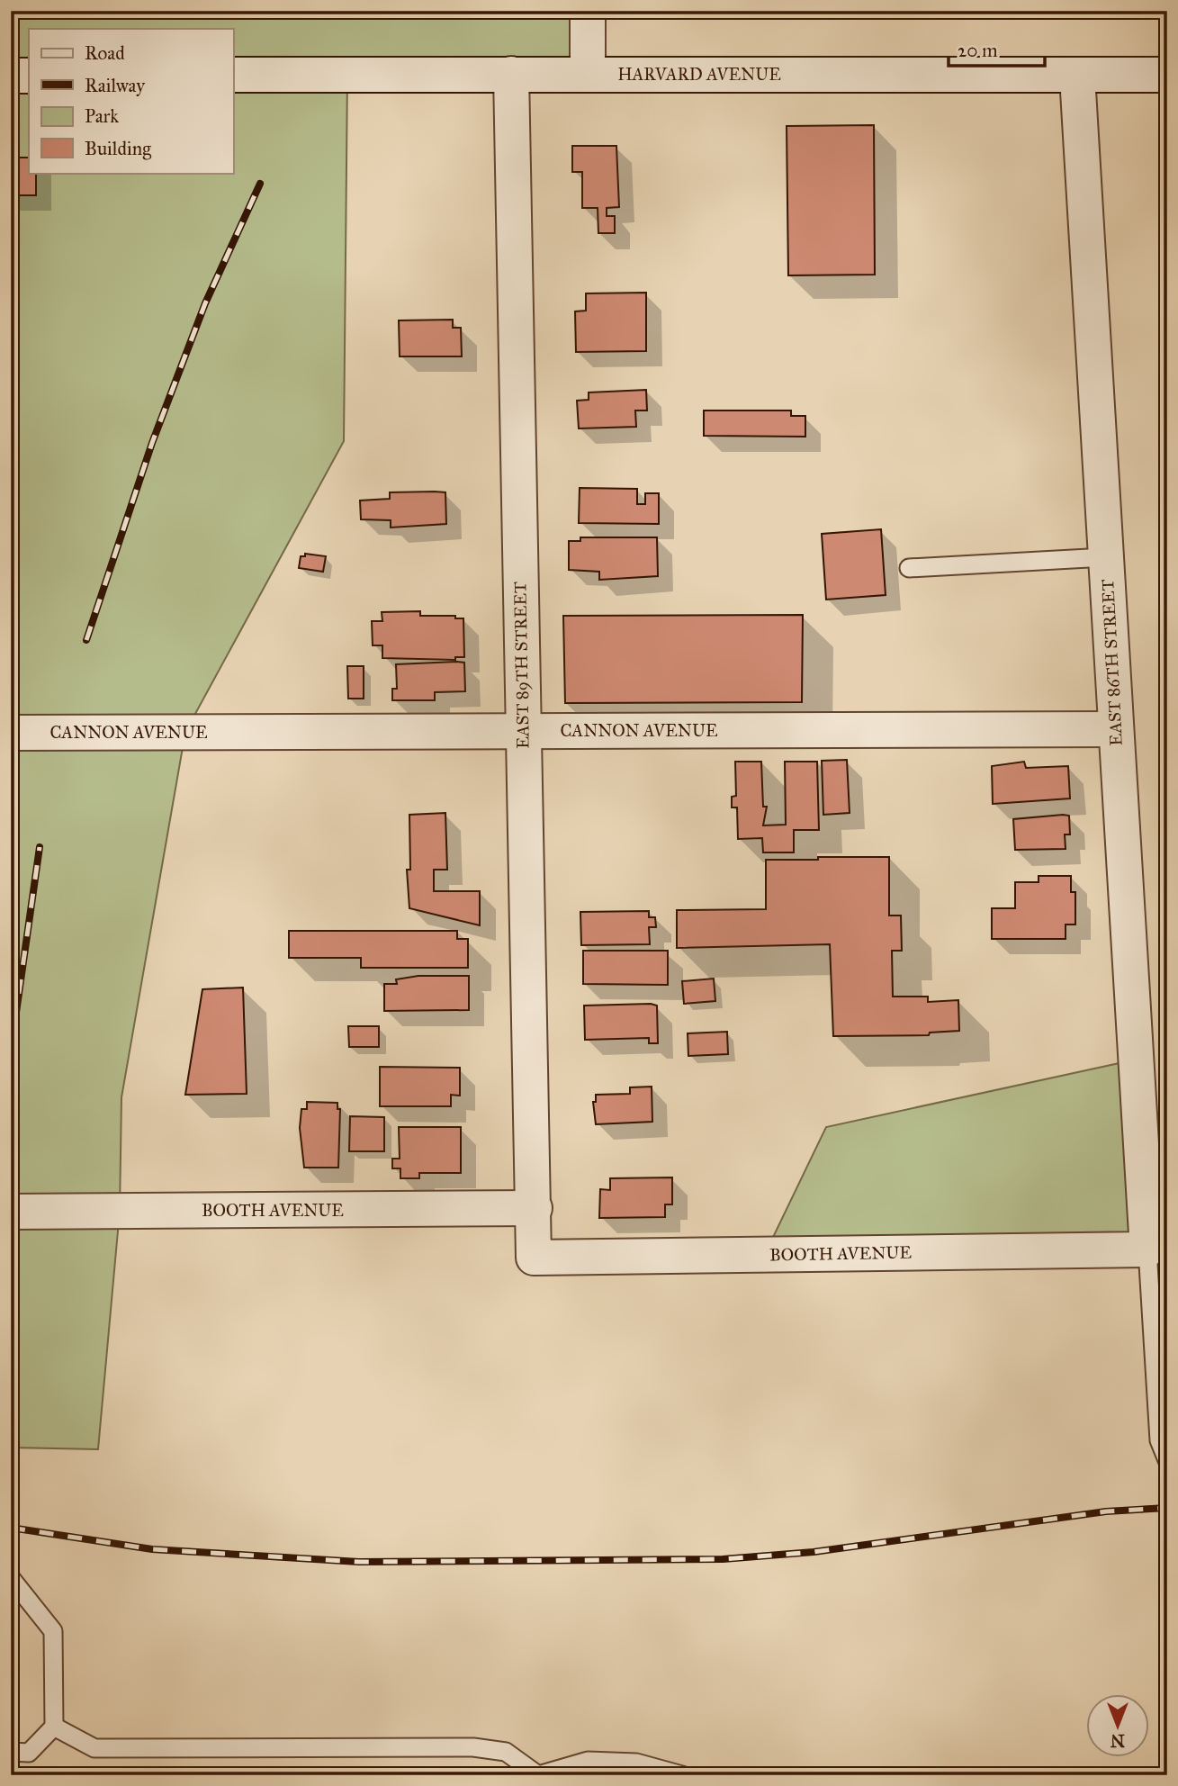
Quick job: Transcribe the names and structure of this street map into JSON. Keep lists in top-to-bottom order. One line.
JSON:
{"streets":{"street":["HARVARD AVENUE","EAST 86TH STREET","EAST 89TH STREET","CANNON AVENUE","BOOTH AVENUE"]},"crossings":[["HARVARD AVENUE","EAST 86TH STREET"],["HARVARD AVENUE","EAST 89TH STREET"],["EAST 86TH STREET","CANNON AVENUE"],["EAST 86TH STREET","BOOTH AVENUE"],["EAST 89TH STREET","CANNON AVENUE"],["EAST 89TH STREET","BOOTH AVENUE"]],"legend":["Road","Railway","Park","Building"],"scale_bar":"20 m","north":"bottom"}
